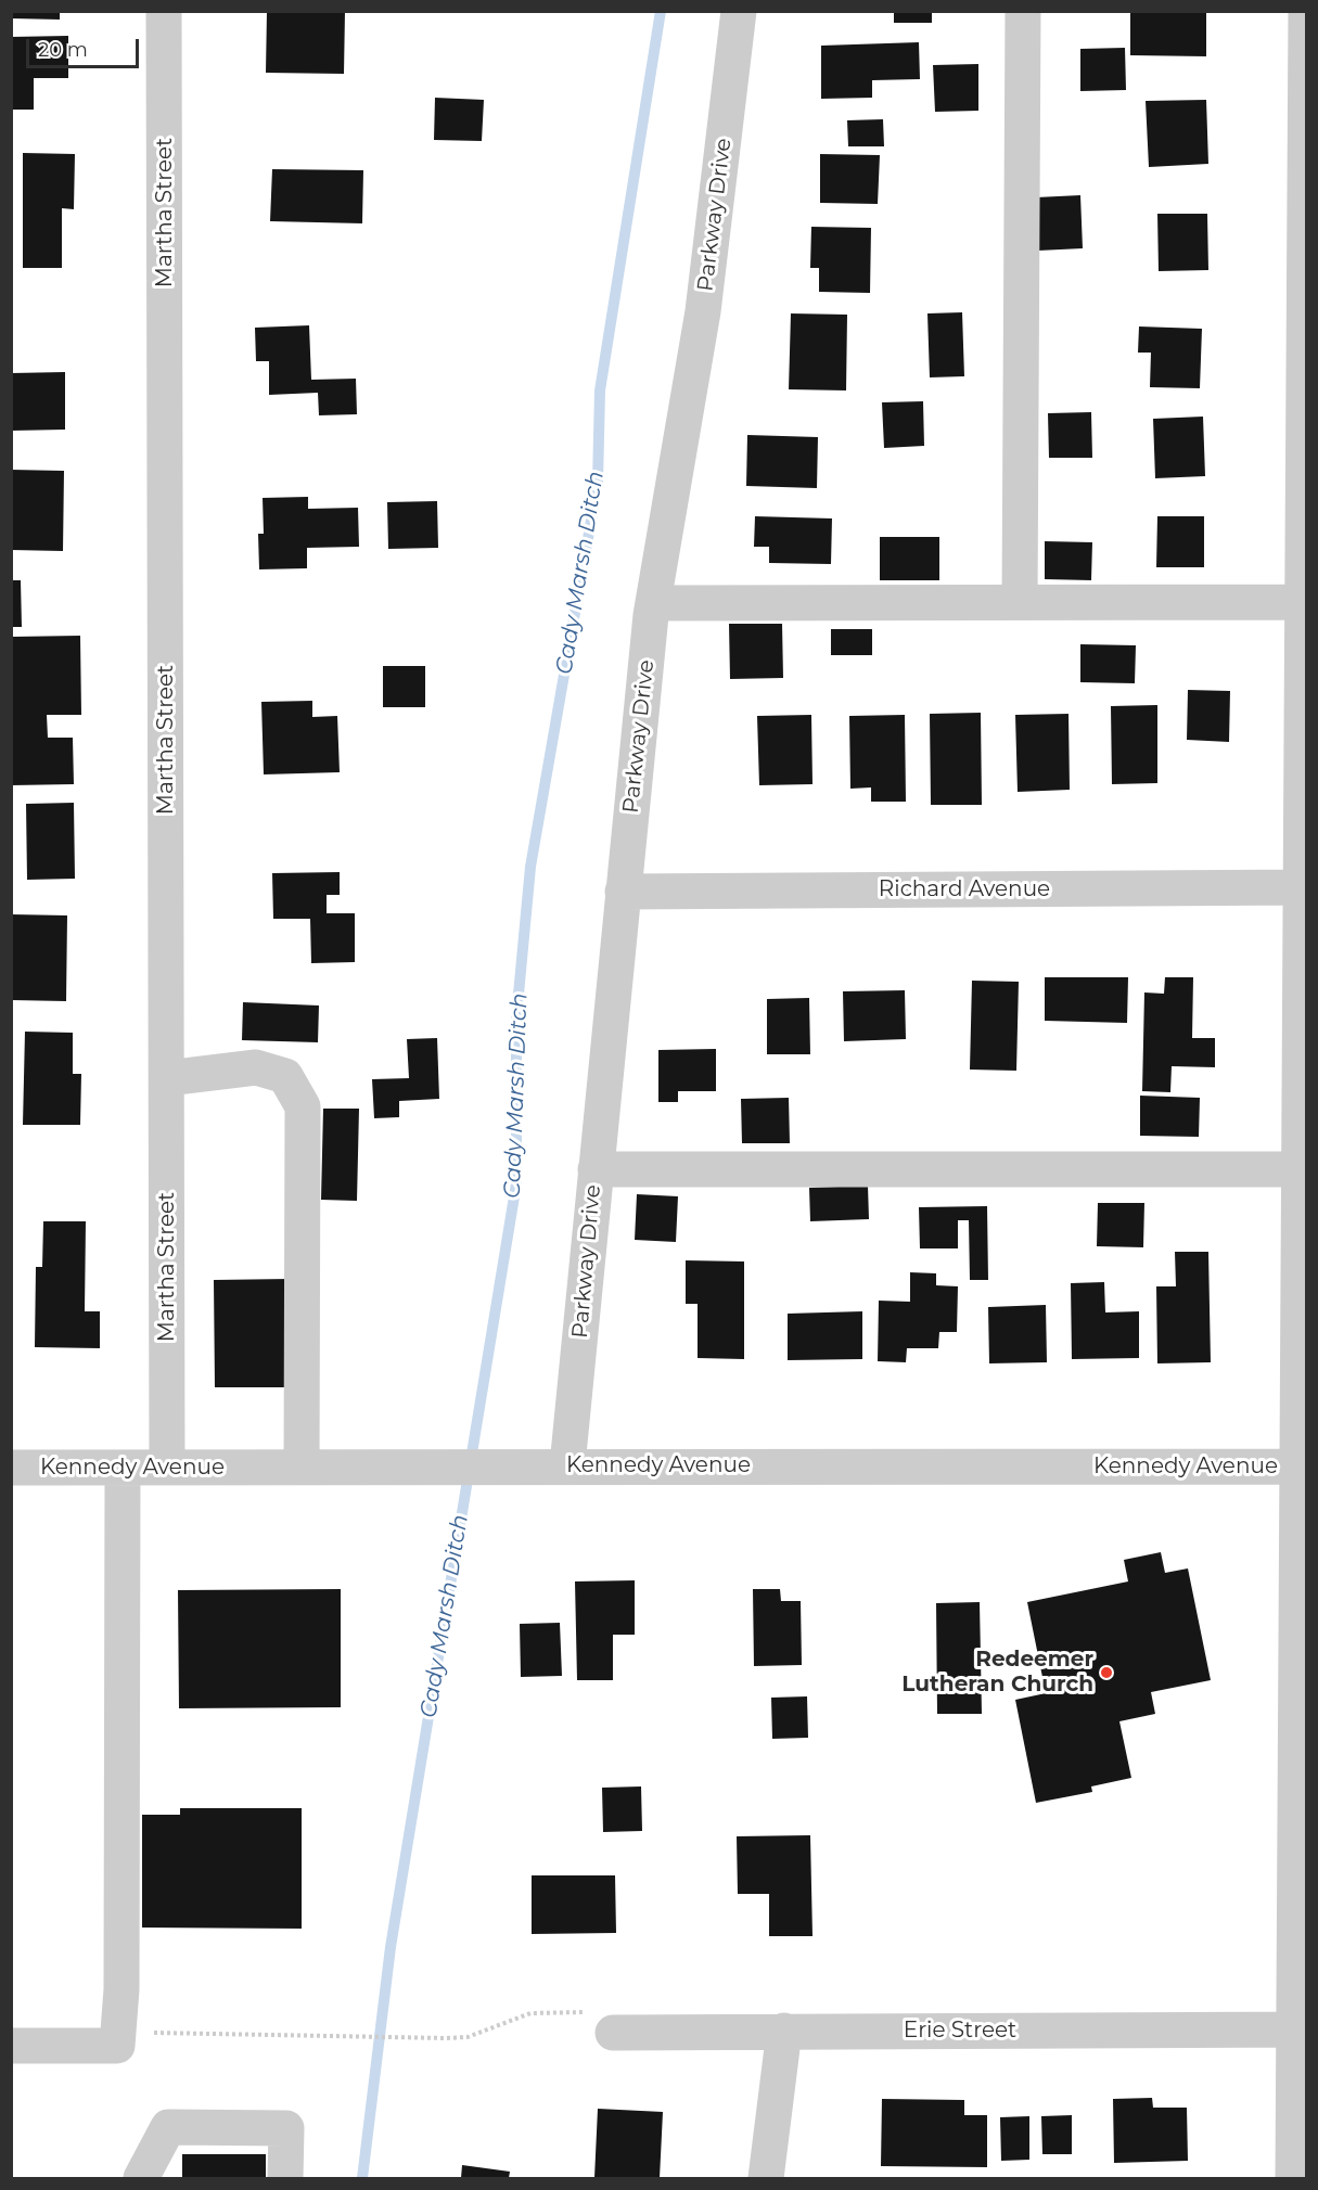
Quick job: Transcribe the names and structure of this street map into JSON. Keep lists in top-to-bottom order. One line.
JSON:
{"streets":{"street":["Martha Street","Parkway Drive","Richard Avenue","Kennedy Avenue","Erie Street"]},"crossings":[["Martha Street","Kennedy Avenue"],["Parkway Drive","Richard Avenue"],["Parkway Drive","Kennedy Avenue"]],"water":["Cady Marsh Ditch"],"places":["Redeemer Lutheran Church"],"scale_bar":"20 m"}
